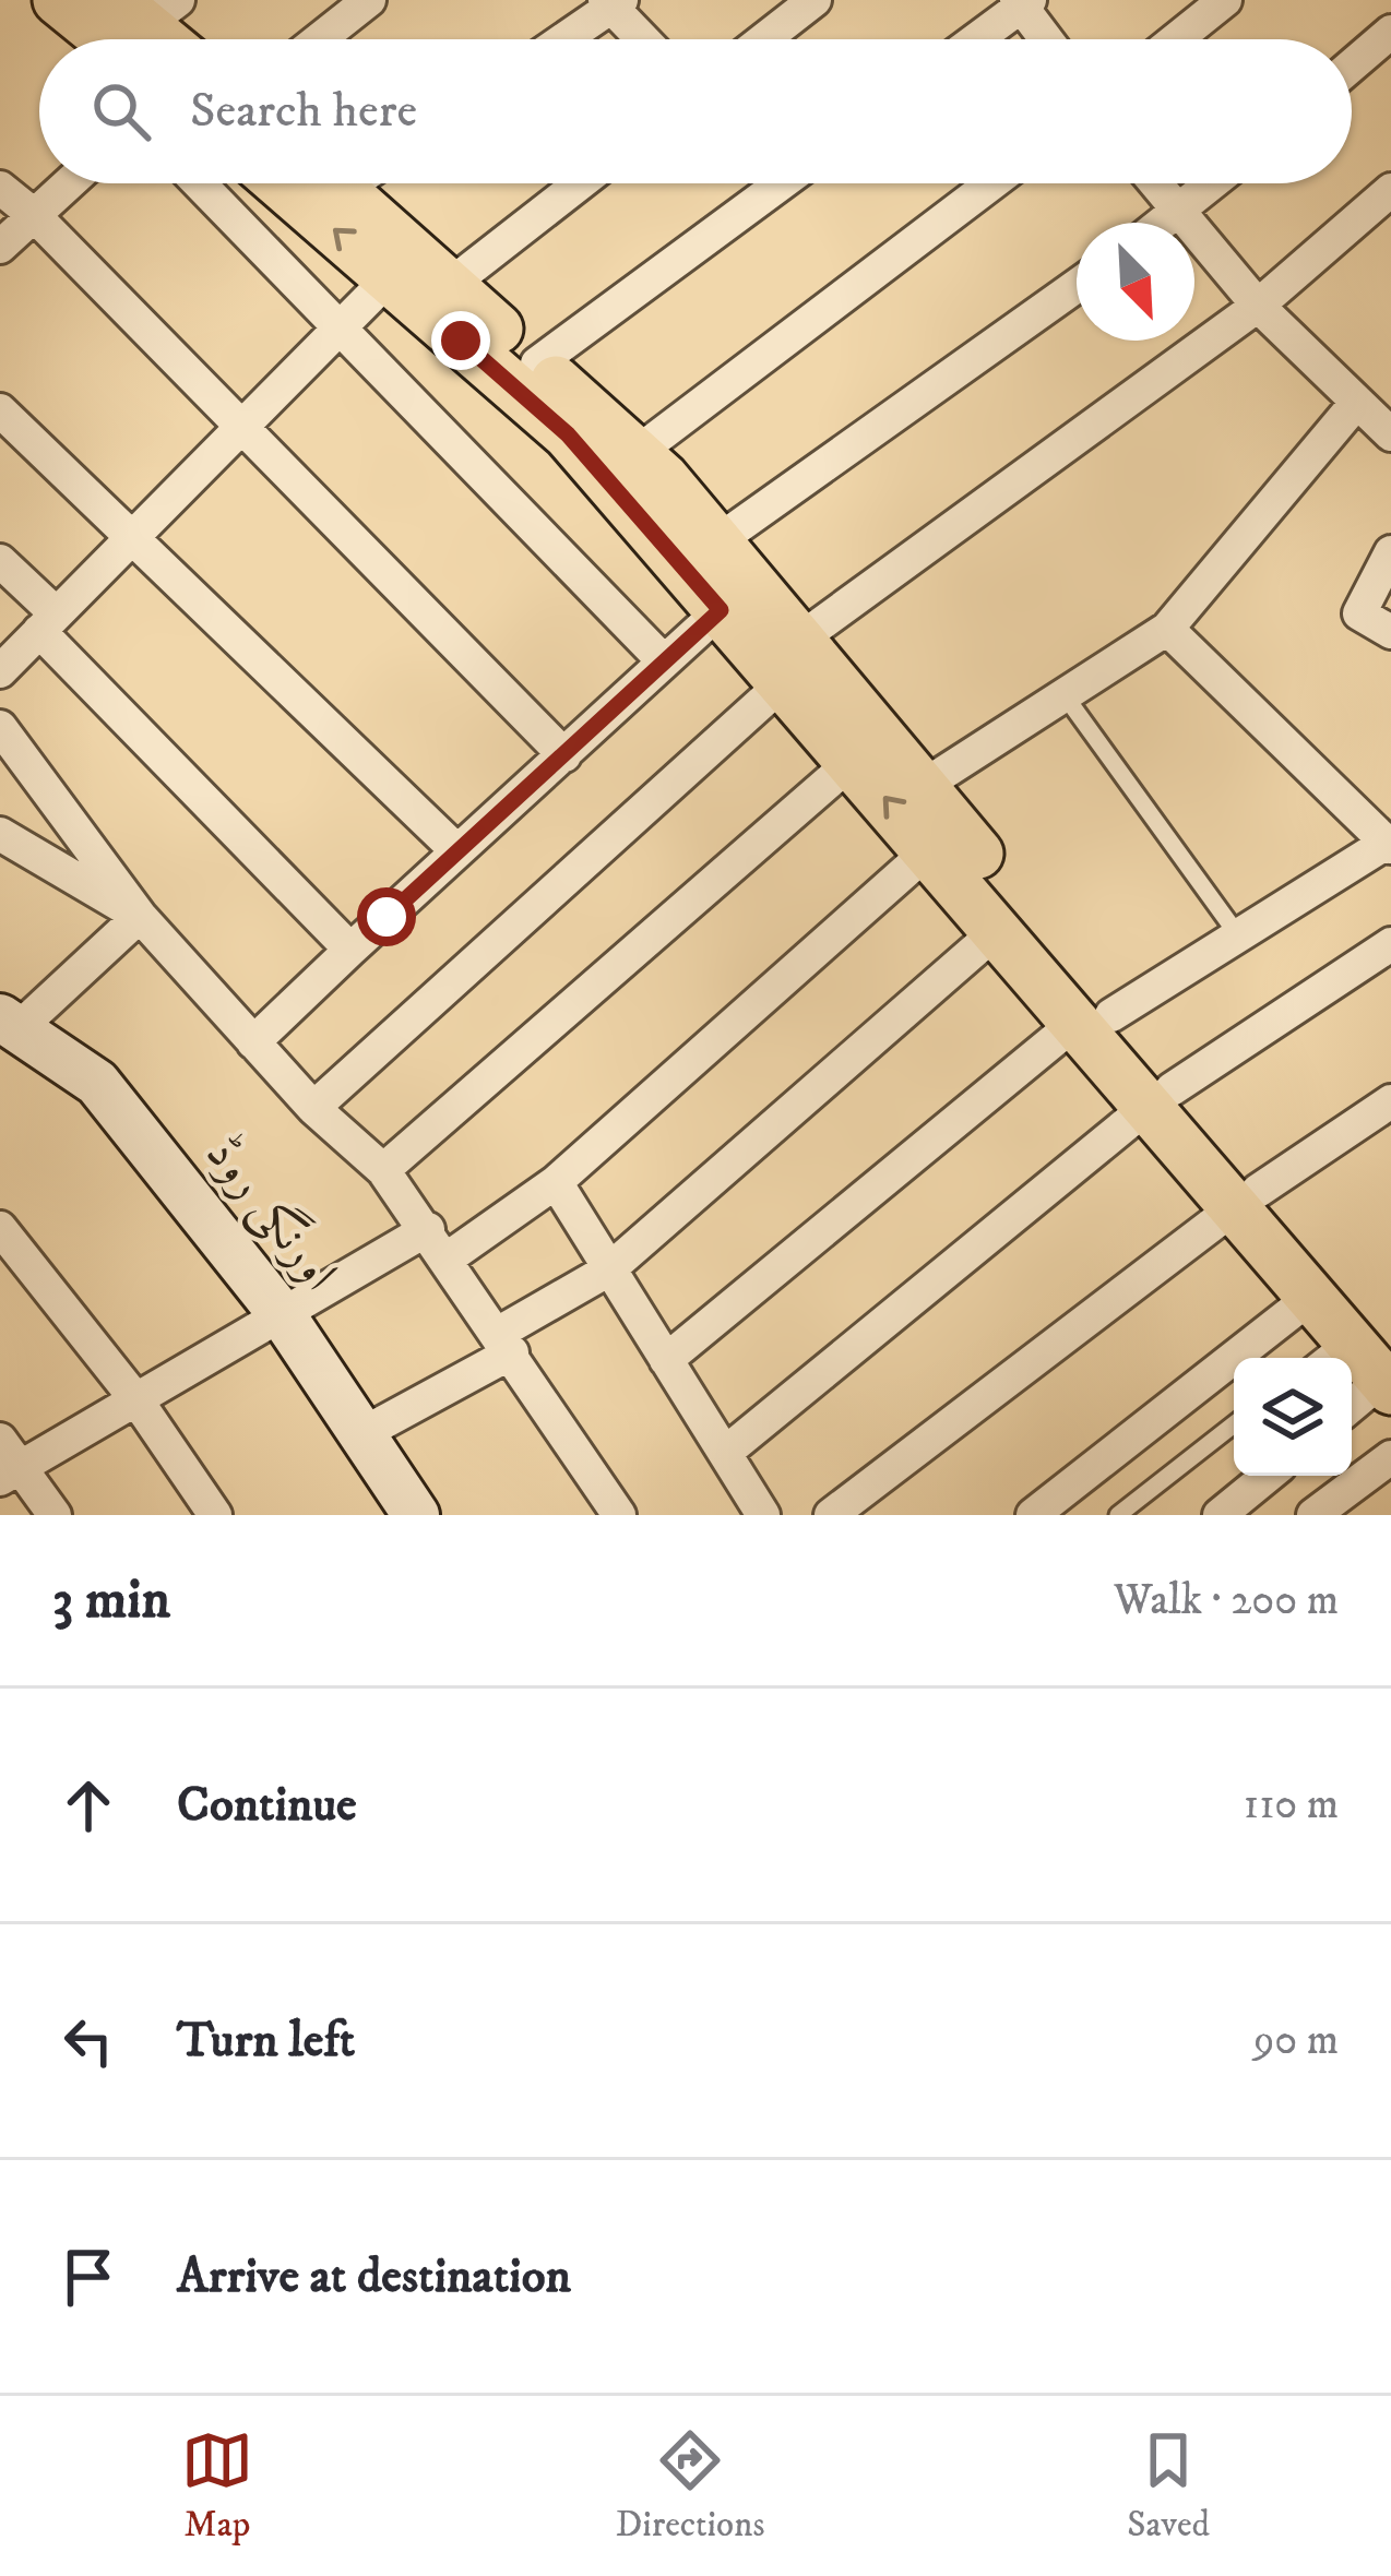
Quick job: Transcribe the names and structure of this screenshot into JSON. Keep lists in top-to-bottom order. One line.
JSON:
{"streets":{"street":["اورنگی روڈ"]},"north":"bottom right","page":{"search":"Search here","heading":["3 min","Walk · 200 m"],"list":[["Continue","110 m"],["Turn left","90 m"],"Arrive at destination"],"nav":["Map","Directions","Saved"]}}
